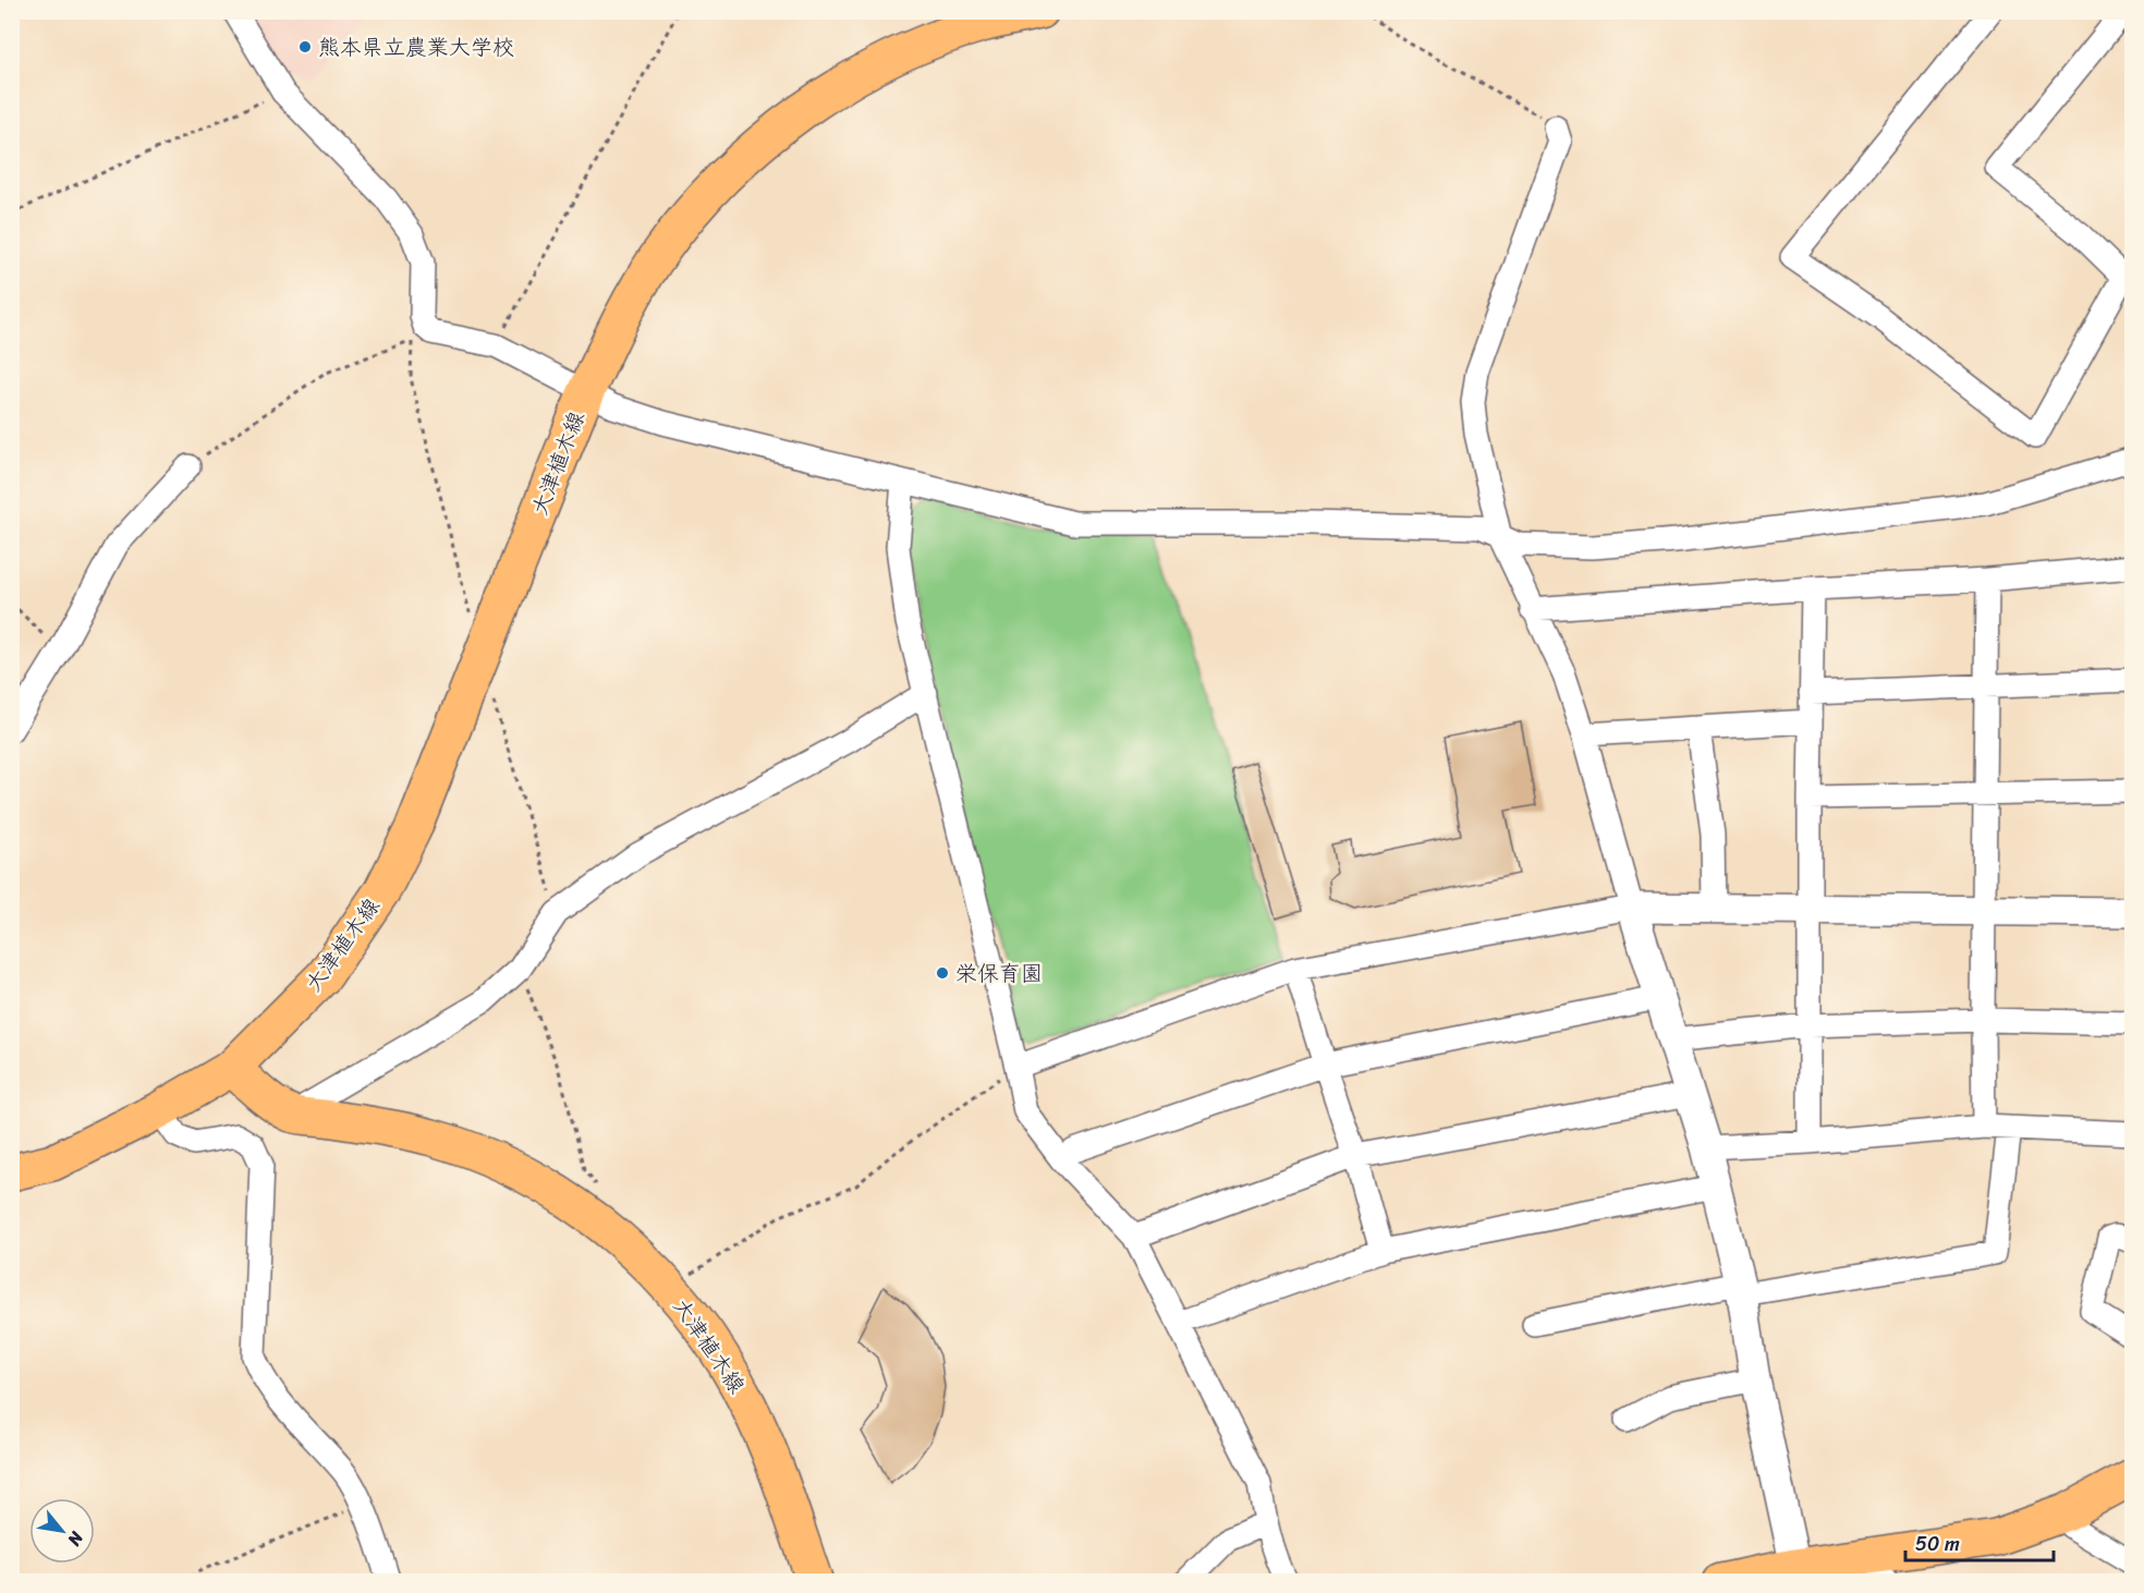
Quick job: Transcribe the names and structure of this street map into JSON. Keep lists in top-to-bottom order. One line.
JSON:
{"streets":{"main road":["大津植木線"]},"places":["熊本県立農業大学校","栄保育園"],"scale_bar":"50 m","north":"bottom right"}
